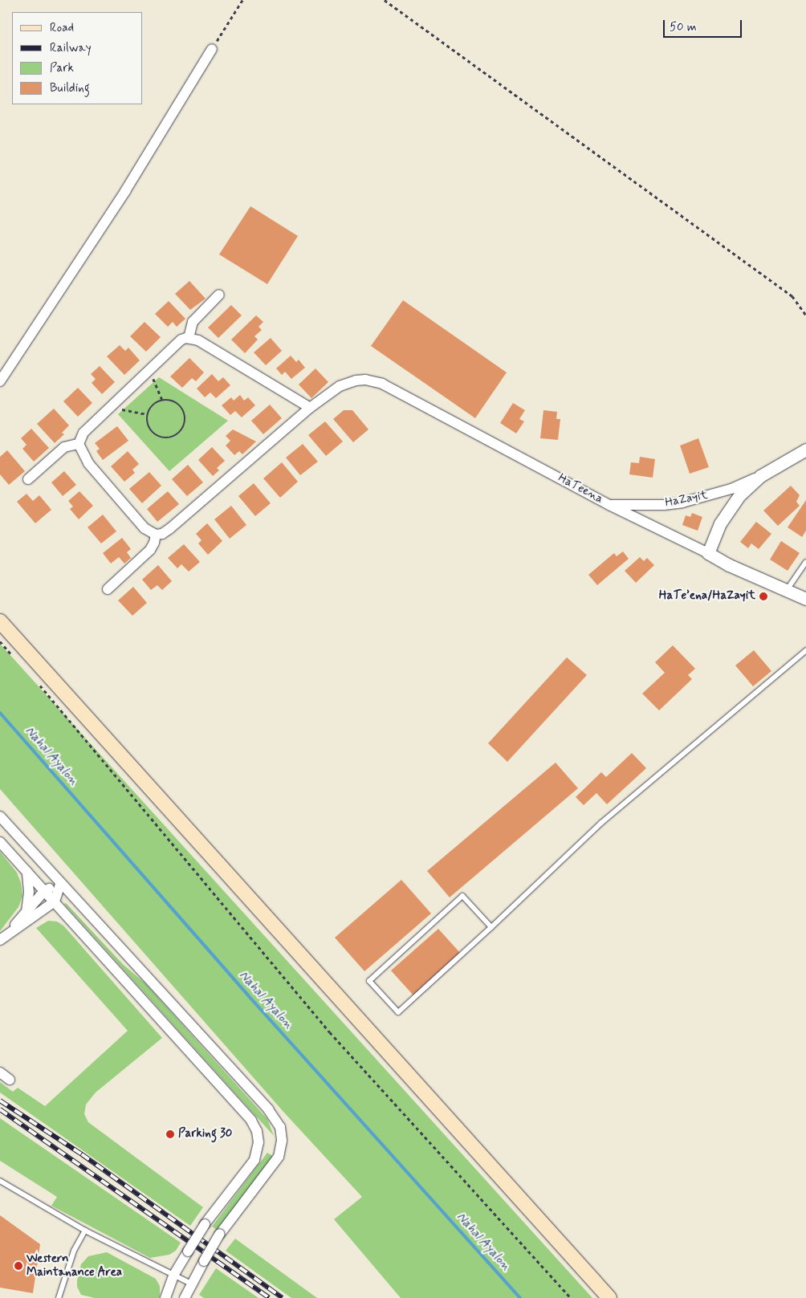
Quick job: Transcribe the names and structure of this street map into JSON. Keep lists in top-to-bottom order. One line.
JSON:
{"streets":{"street":["HaTeena","HaZayit"]},"crossings":[["HaTeena","HaZayit"]],"water":["Nahal Ayalon"],"places":["HaTe’ena/HaZayit","Parking 30","Western Maintanance Area"],"legend":["Road","Railway","Park","Building"],"scale_bar":"50 m"}
